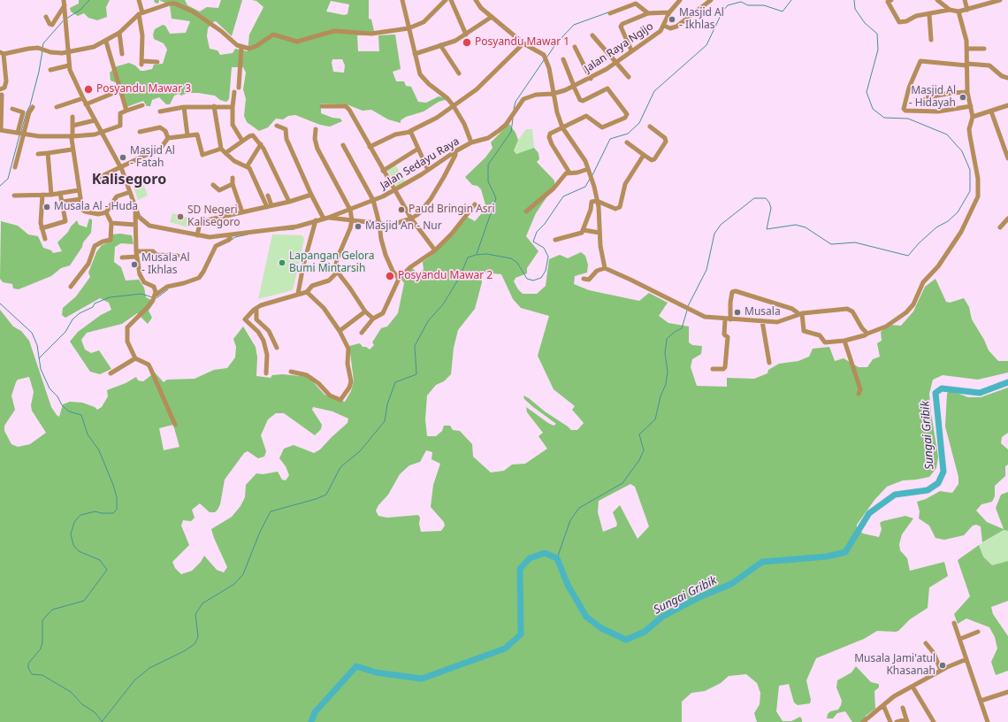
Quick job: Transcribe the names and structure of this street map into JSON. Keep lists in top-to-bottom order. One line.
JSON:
{"streets":{"street":["Jalan Raya Ngijo","Jalan Sedayu Raya"]},"crossings":[["Jalan Raya Ngijo","Jalan Sedayu Raya"]],"districts":["Kalisegoro"],"water":["Sungai Gribik"],"places":["Masjid Al - Ikhlas","Posyandu Mawar 1","Posyandu Mawar 3","Masjid Al - Hidayah","Masjid Al - Fatah","Musala Al - Huda","Paud Bringin Asri","SD Negeri Kalisegoro","Masjid An - Nur","Lapangan Gelora Bumi Mintarsih","Musala Al - Ikhlas","Posyandu Mawar 2","Musala","Musala Jami'atul Khasanah"]}
